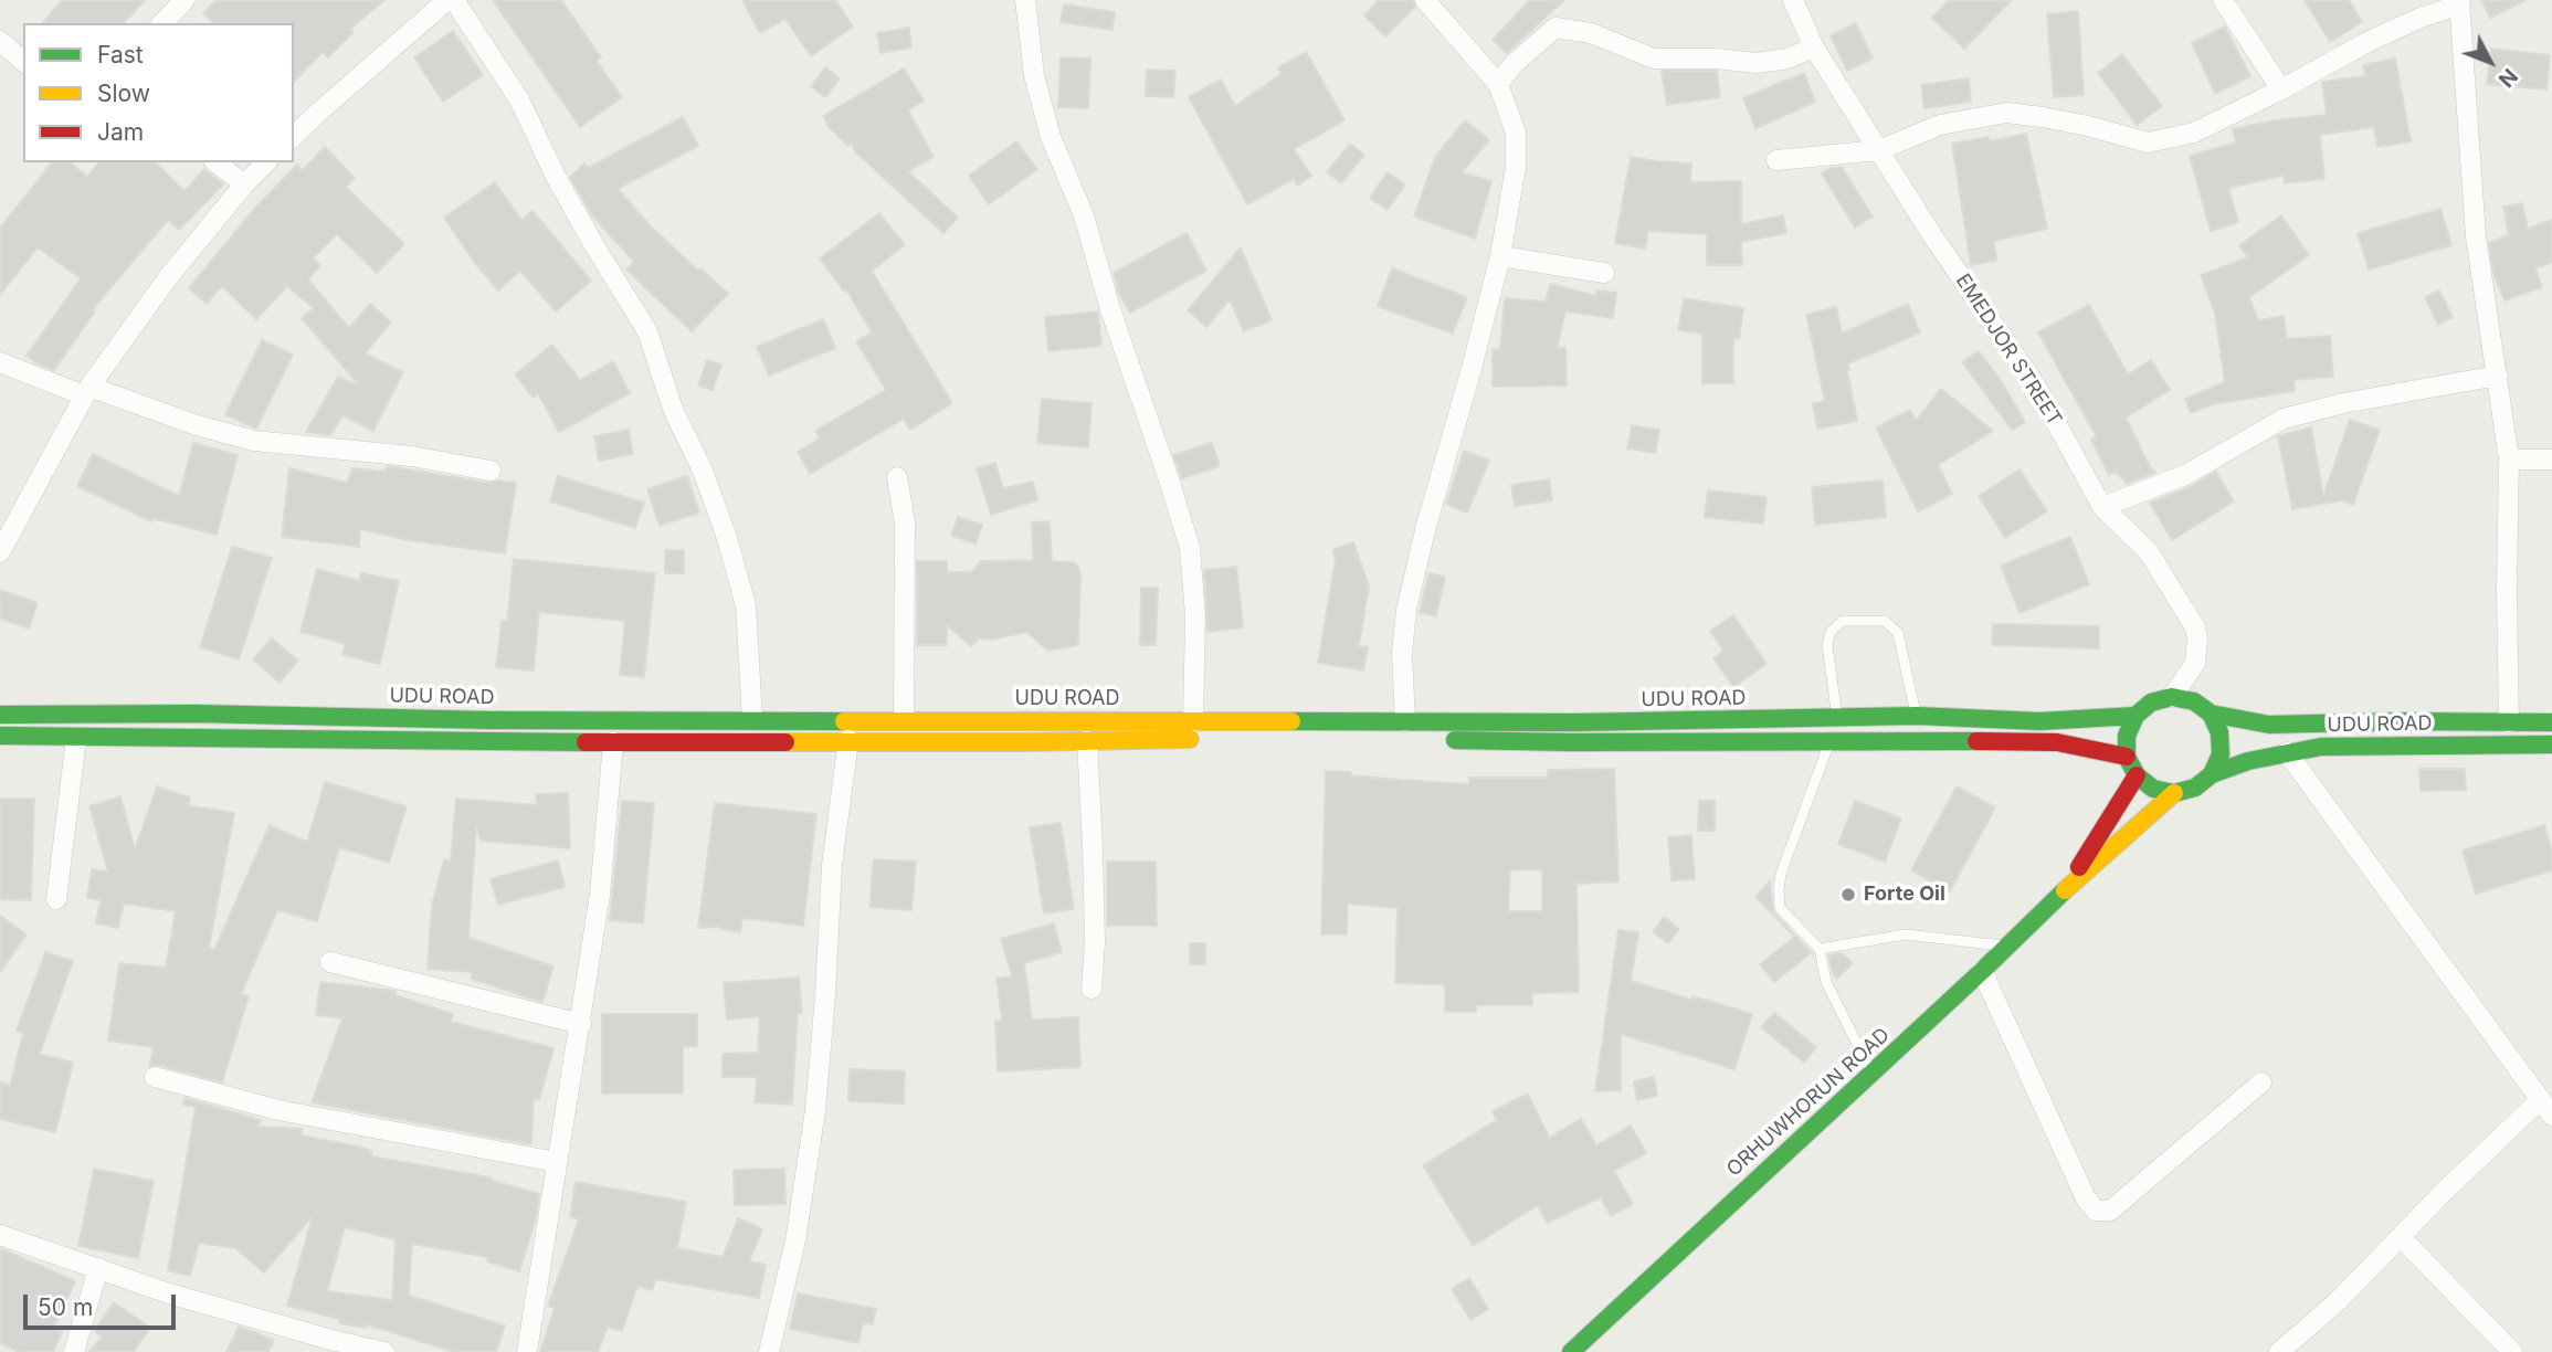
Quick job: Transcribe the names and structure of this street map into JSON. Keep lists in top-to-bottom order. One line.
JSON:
{"streets":{"main road":["UDU ROAD","ORHUWHORUN ROAD"],"street":["EMEDJOR STREET"]},"crossings":[["EMEDJOR STREET","UDU ROAD"],["EMEDJOR STREET","ORHUWHORUN ROAD"],["UDU ROAD","ORHUWHORUN ROAD"]],"places":["Forte Oil"],"legend":["Fast","Slow","Jam"],"scale_bar":"50 m","north":"bottom right"}
